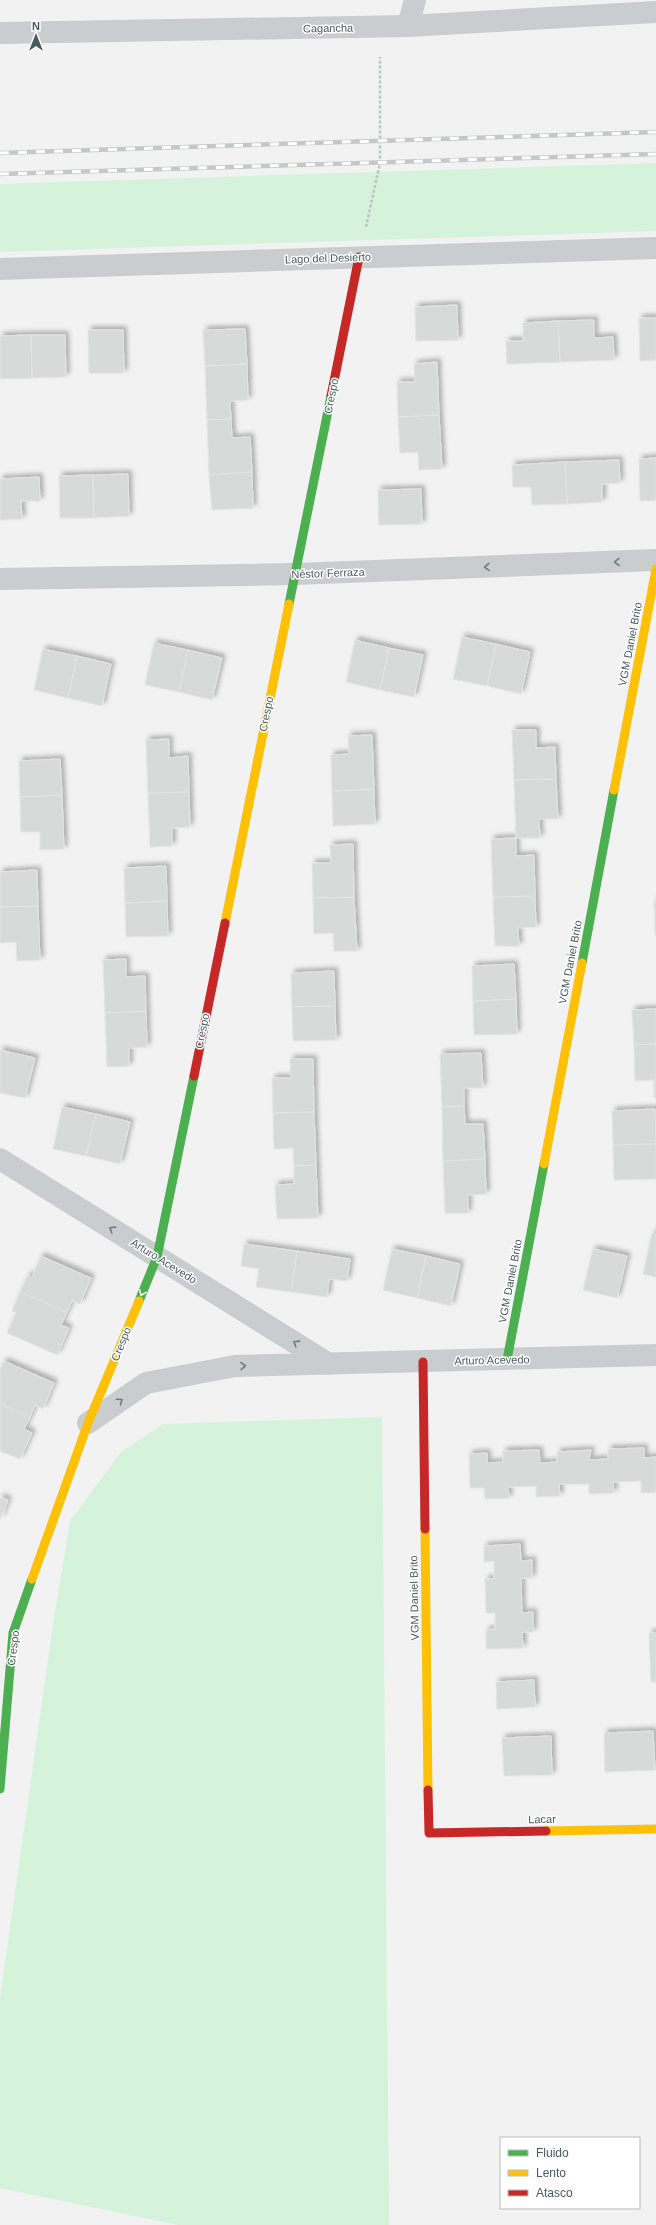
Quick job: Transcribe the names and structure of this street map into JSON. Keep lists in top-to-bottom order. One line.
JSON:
{"streets":{"street":["Cagancha","Lago del Desierto","Crespo","Néstor Ferraza","VGM Daniel Brito","Arturo Acevedo","Lacar"]},"crossings":[["Lago del Desierto","Crespo"],["Crespo","Néstor Ferraza"],["Crespo","Arturo Acevedo"],["VGM Daniel Brito","Arturo Acevedo"],["VGM Daniel Brito","Lacar"]],"one_way":["Néstor Ferraza"],"legend":["Fluido","Lento","Atasco"],"north":"top"}
